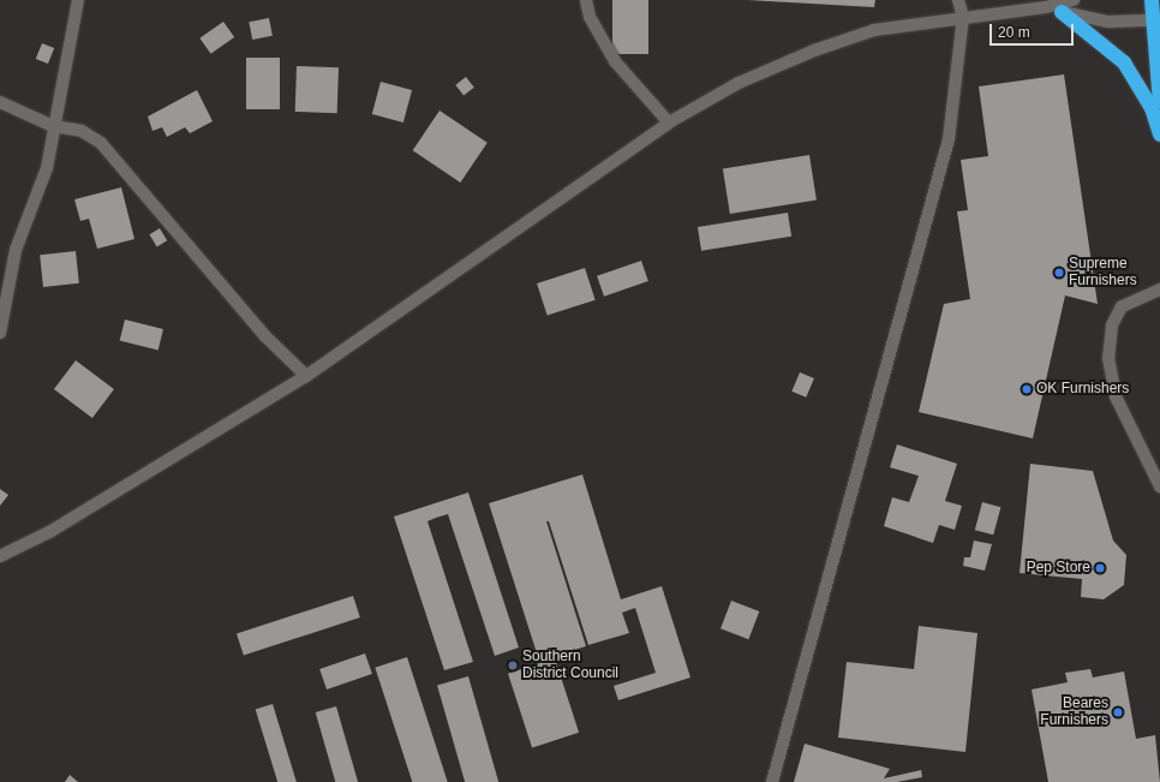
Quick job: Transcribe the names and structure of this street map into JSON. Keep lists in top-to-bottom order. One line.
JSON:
{"places":["Supreme Furnishers","OK Furnishers","Pep Store","Southern District Council","Beares Furnishers"],"scale_bar":"20 m"}
